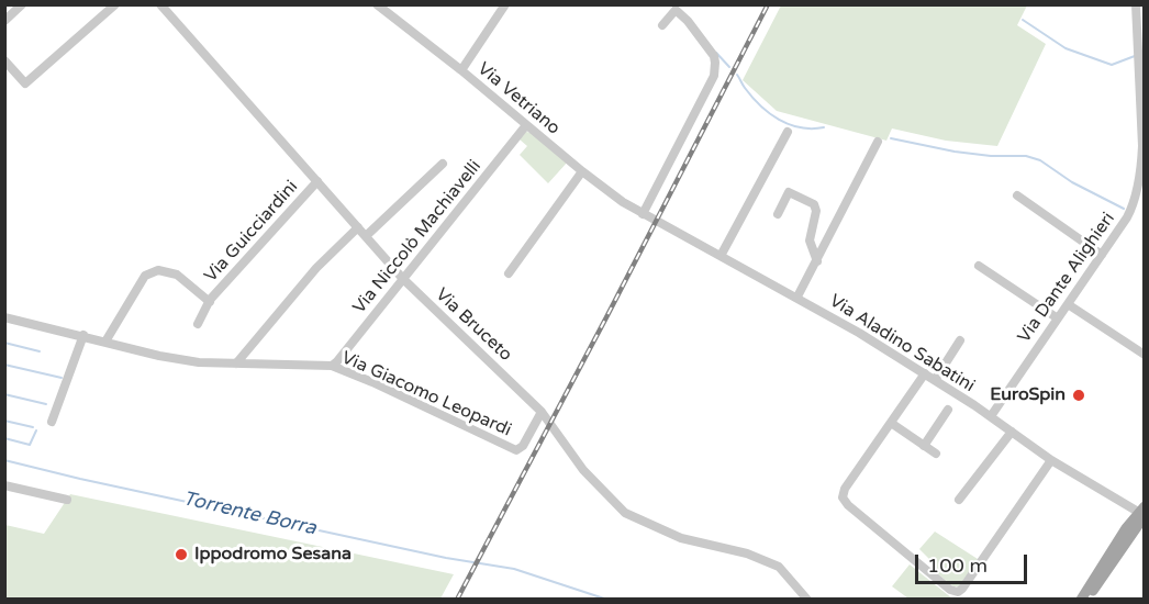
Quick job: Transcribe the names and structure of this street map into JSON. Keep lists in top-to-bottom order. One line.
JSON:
{"streets":{"street":["Via Vetriano","Via Guicciardini","Via Niccolò Machiavelli","Via Dante Alighieri","Via Bruceto","Via Aladino Sabatini","Via Giacomo Leopardi"]},"crossings":[["Via Vetriano","Via Niccolò Machiavelli"],["Via Vetriano","Via Aladino Sabatini"],["Via Guicciardini","Via Bruceto"],["Via Guicciardini","Via Giacomo Leopardi"],["Via Niccolò Machiavelli","Via Bruceto"],["Via Niccolò Machiavelli","Via Giacomo Leopardi"],["Via Dante Alighieri","Via Aladino Sabatini"],["Via Bruceto","Via Giacomo Leopardi"]],"water":["Torrente Borra"],"places":["EuroSpin","Ippodromo Sesana"],"scale_bar":"100 m"}
